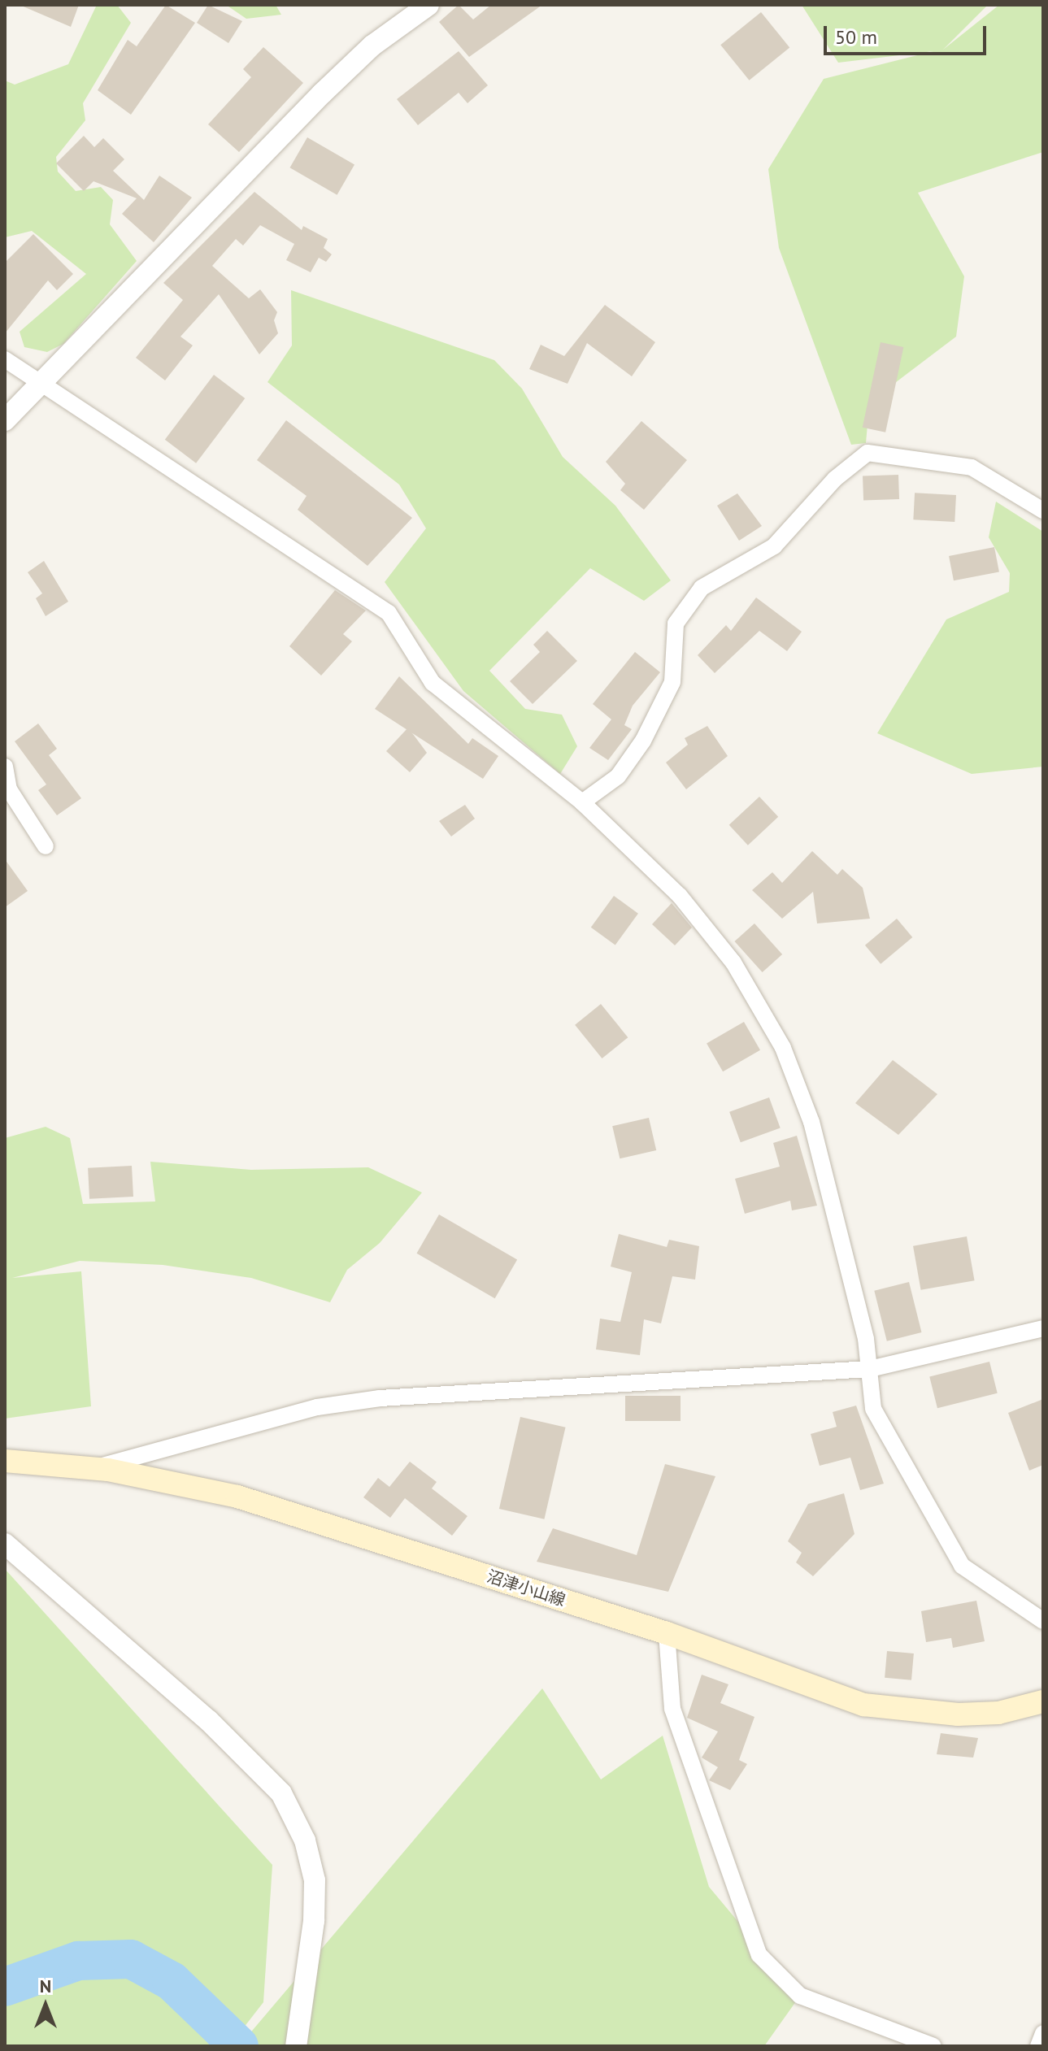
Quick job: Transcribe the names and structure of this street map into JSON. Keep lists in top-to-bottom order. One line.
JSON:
{"streets":{"main road":["沼津小山線"]},"scale_bar":"50 m","north":"top"}
